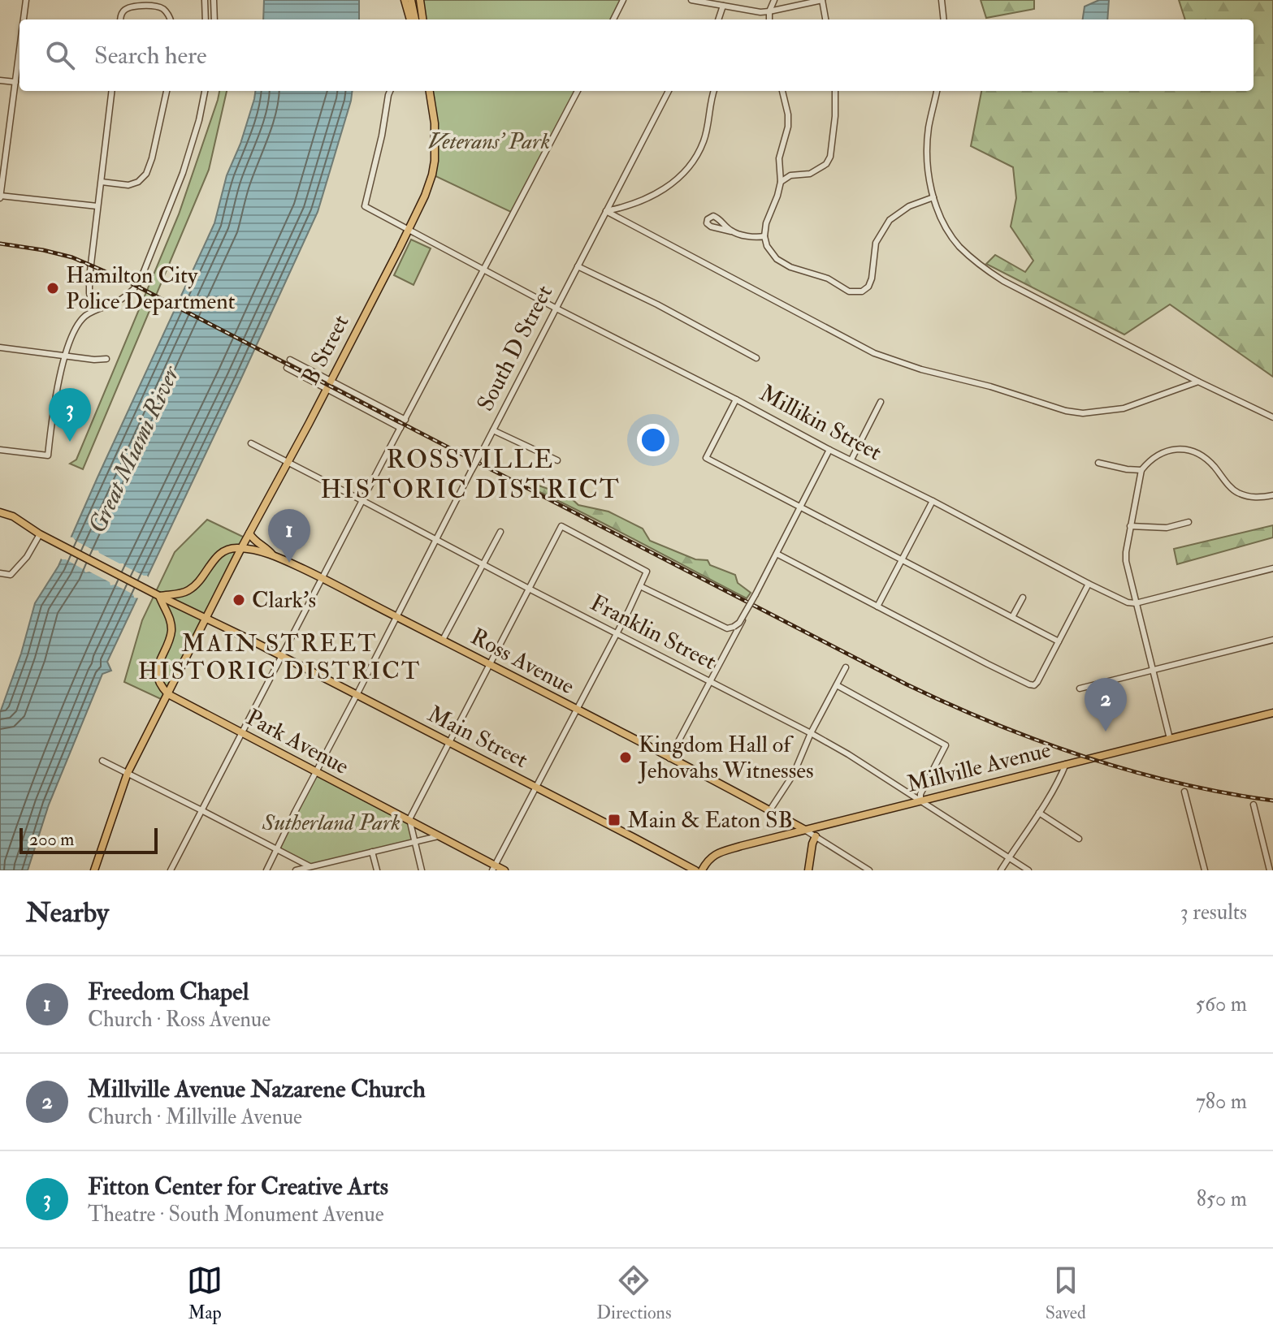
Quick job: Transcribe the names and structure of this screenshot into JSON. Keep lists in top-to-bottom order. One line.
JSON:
{"streets":{"main road":["B Street","Ross Avenue","Main Street","Park Avenue","Millville Avenue"],"street":["South D Street","Millikin Street","Franklin Street"]},"crossings":[["South D Street","Millikin Street"],["South D Street","Franklin Street"],["South D Street","Ross Avenue"],["South D Street","Main Street"],["South D Street","Park Avenue"],["B Street","Millikin Street"],["B Street","Franklin Street"],["B Street","Ross Avenue"],["B Street","Main Street"],["B Street","Park Avenue"],["Franklin Street","Millville Avenue"],["Ross Avenue","Millville Avenue"]],"districts":["ROSSVILLE HISTORIC DISTRICT","MAIN STREET HISTORIC DISTRICT"],"water":["Great Miami River"],"parks":["Veterans’ Park","Sutherland Park"],"places":{"other":["Hamilton City Police Department","Clark’s","Kingdom Hall of Jehovahs Witnesses"],"transit":["Main & Eaton SB"]},"scale_bar":"200 m","page":{"search":"Search here","pins":["3","1","2"],"scale":"200 m","heading":["Nearby","3 results"],"list":[{"mark":"1","name":"Freedom Chapel","note":"Church · Ross Avenue","value":"560 m"},{"mark":"2","name":"Millville Avenue Nazarene Church","note":"Church · Millville Avenue","value":"780 m"},{"mark":"3","name":"Fitton Center for Creative Arts","note":"Theatre · South Monument Avenue","value":"850 m"}],"nav":["Map","Directions","Saved"]}}
